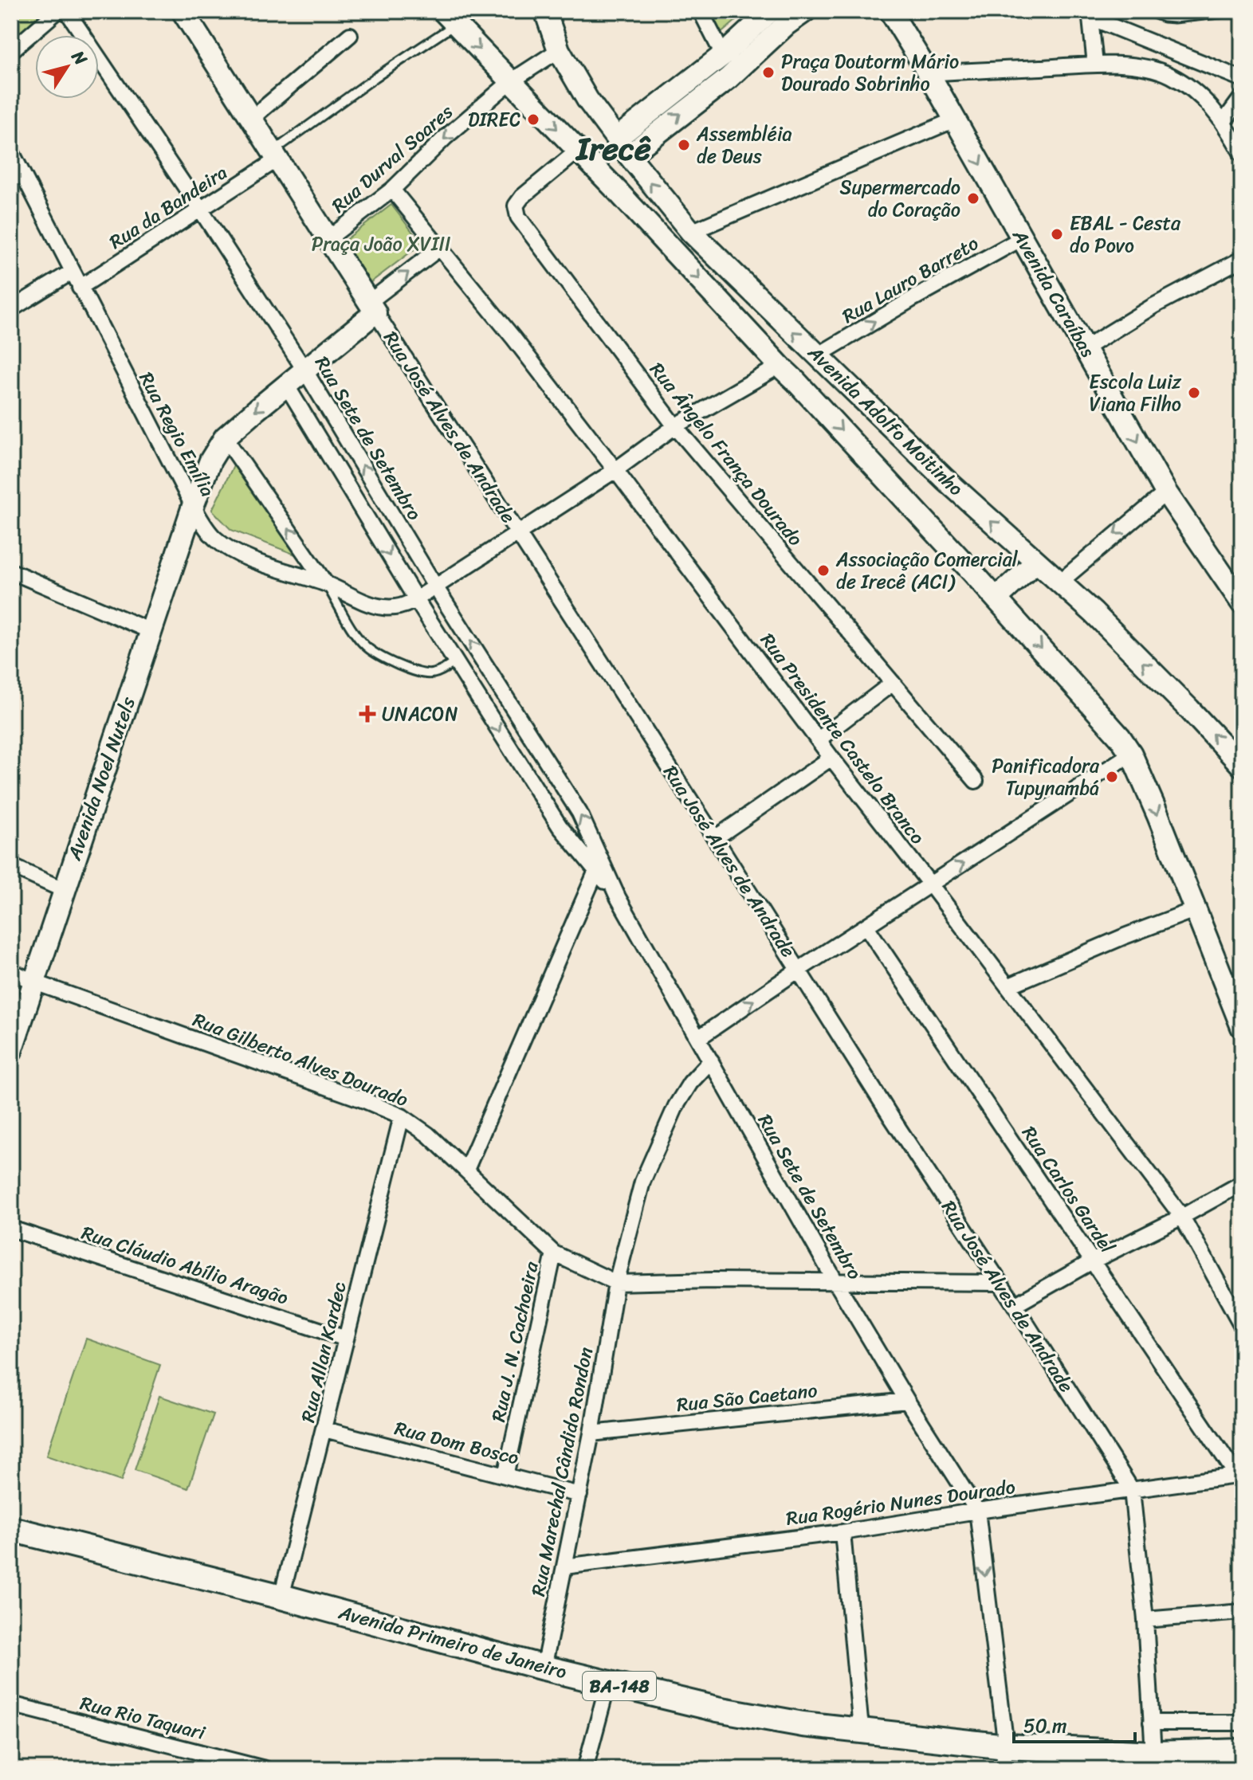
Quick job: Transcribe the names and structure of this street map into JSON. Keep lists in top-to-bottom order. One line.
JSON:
{"streets":{"main road":["Avenida Primeiro de Janeiro","BA-148"],"street":["Rua Durval Soares","Rua da Bandeira","Rua Lauro Barreto","Avenida Caraíbas","Avenida Adolfo Moitinho","Rua José Alves de Andrade","Rua Regio Emília","Rua Sete de Setembro","Rua Ângelo França Dourado","Rua Presidente Castelo Branco","Avenida Noel Nutels","Rua Gilberto Alves Dourado","Rua Carlos Gardel","Rua Cláudio Abílio Aragão","Rua J. N. Cachoeira","Rua Allan Kardec","Rua São Caetano","Rua Dom Bosco","Rua Marechal Cândido Rondon","Rua Rogério Nunes Dourado","Rua Rio Taquari"]},"crossings":[["Rua Durval Soares","Avenida Adolfo Moitinho"],["Rua Durval Soares","Rua José Alves de Andrade"],["Rua Durval Soares","Rua Presidente Castelo Branco"],["Rua da Bandeira","Rua José Alves de Andrade"],["Rua da Bandeira","Rua Regio Emília"],["Rua da Bandeira","Rua Sete de Setembro"],["Rua Lauro Barreto","Avenida Caraíbas"],["Rua Lauro Barreto","Avenida Adolfo Moitinho"],["Avenida Adolfo Moitinho","Rua Ângelo França Dourado"],["Rua José Alves de Andrade","Avenida Noel Nutels"],["Rua José Alves de Andrade","Rua Gilberto Alves Dourado"],["Rua José Alves de Andrade","Rua Rogério Nunes Dourado"],["Rua José Alves de Andrade","Avenida Primeiro de Janeiro"],["Rua Regio Emília","Rua Sete de Setembro"],["Rua Regio Emília","Avenida Noel Nutels"],["Rua Sete de Setembro","Avenida Noel Nutels"],["Rua Sete de Setembro","Rua Gilberto Alves Dourado"],["Rua Sete de Setembro","Rua São Caetano"],["Rua Sete de Setembro","Rua Marechal Cândido Rondon"],["Rua Sete de Setembro","Rua Rogério Nunes Dourado"],["Avenida Noel Nutels","Rua Gilberto Alves Dourado"],["Rua Gilberto Alves Dourado","Rua J. N. Cachoeira"],["Rua Gilberto Alves Dourado","Rua Allan Kardec"],["Rua Gilberto Alves Dourado","Rua Marechal Cândido Rondon"],["Rua Carlos Gardel","Rua Rogério Nunes Dourado"],["Rua Cláudio Abílio Aragão","Rua Allan Kardec"],["Rua J. N. Cachoeira","Rua Dom Bosco"],["Rua Allan Kardec","Rua Dom Bosco"],["Rua Allan Kardec","Avenida Primeiro de Janeiro"],["Rua São Caetano","Rua Marechal Cândido Rondon"],["Rua Dom Bosco","Rua Marechal Cândido Rondon"],["Rua Marechal Cândido Rondon","Rua Rogério Nunes Dourado"],["Rua Marechal Cândido Rondon","Avenida Primeiro de Janeiro"]],"one_way":["Rua Durval Soares","Rua Lauro Barreto","Avenida Caraíbas"],"districts":["Irecê"],"parks":["Praça João XVIII"],"places":{"other":["Praça Doutorm Mário Dourado Sobrinho","DIREC","Assembléia de Deus","Supermercado do Coração","EBAL - Cesta do Povo","Escola Luiz Viana Filho","Associação Comercial de Irecê (ACI)","Panificadora Tupynambá"],"health":["UNACON"]},"scale_bar":"50 m","north":"top right"}
